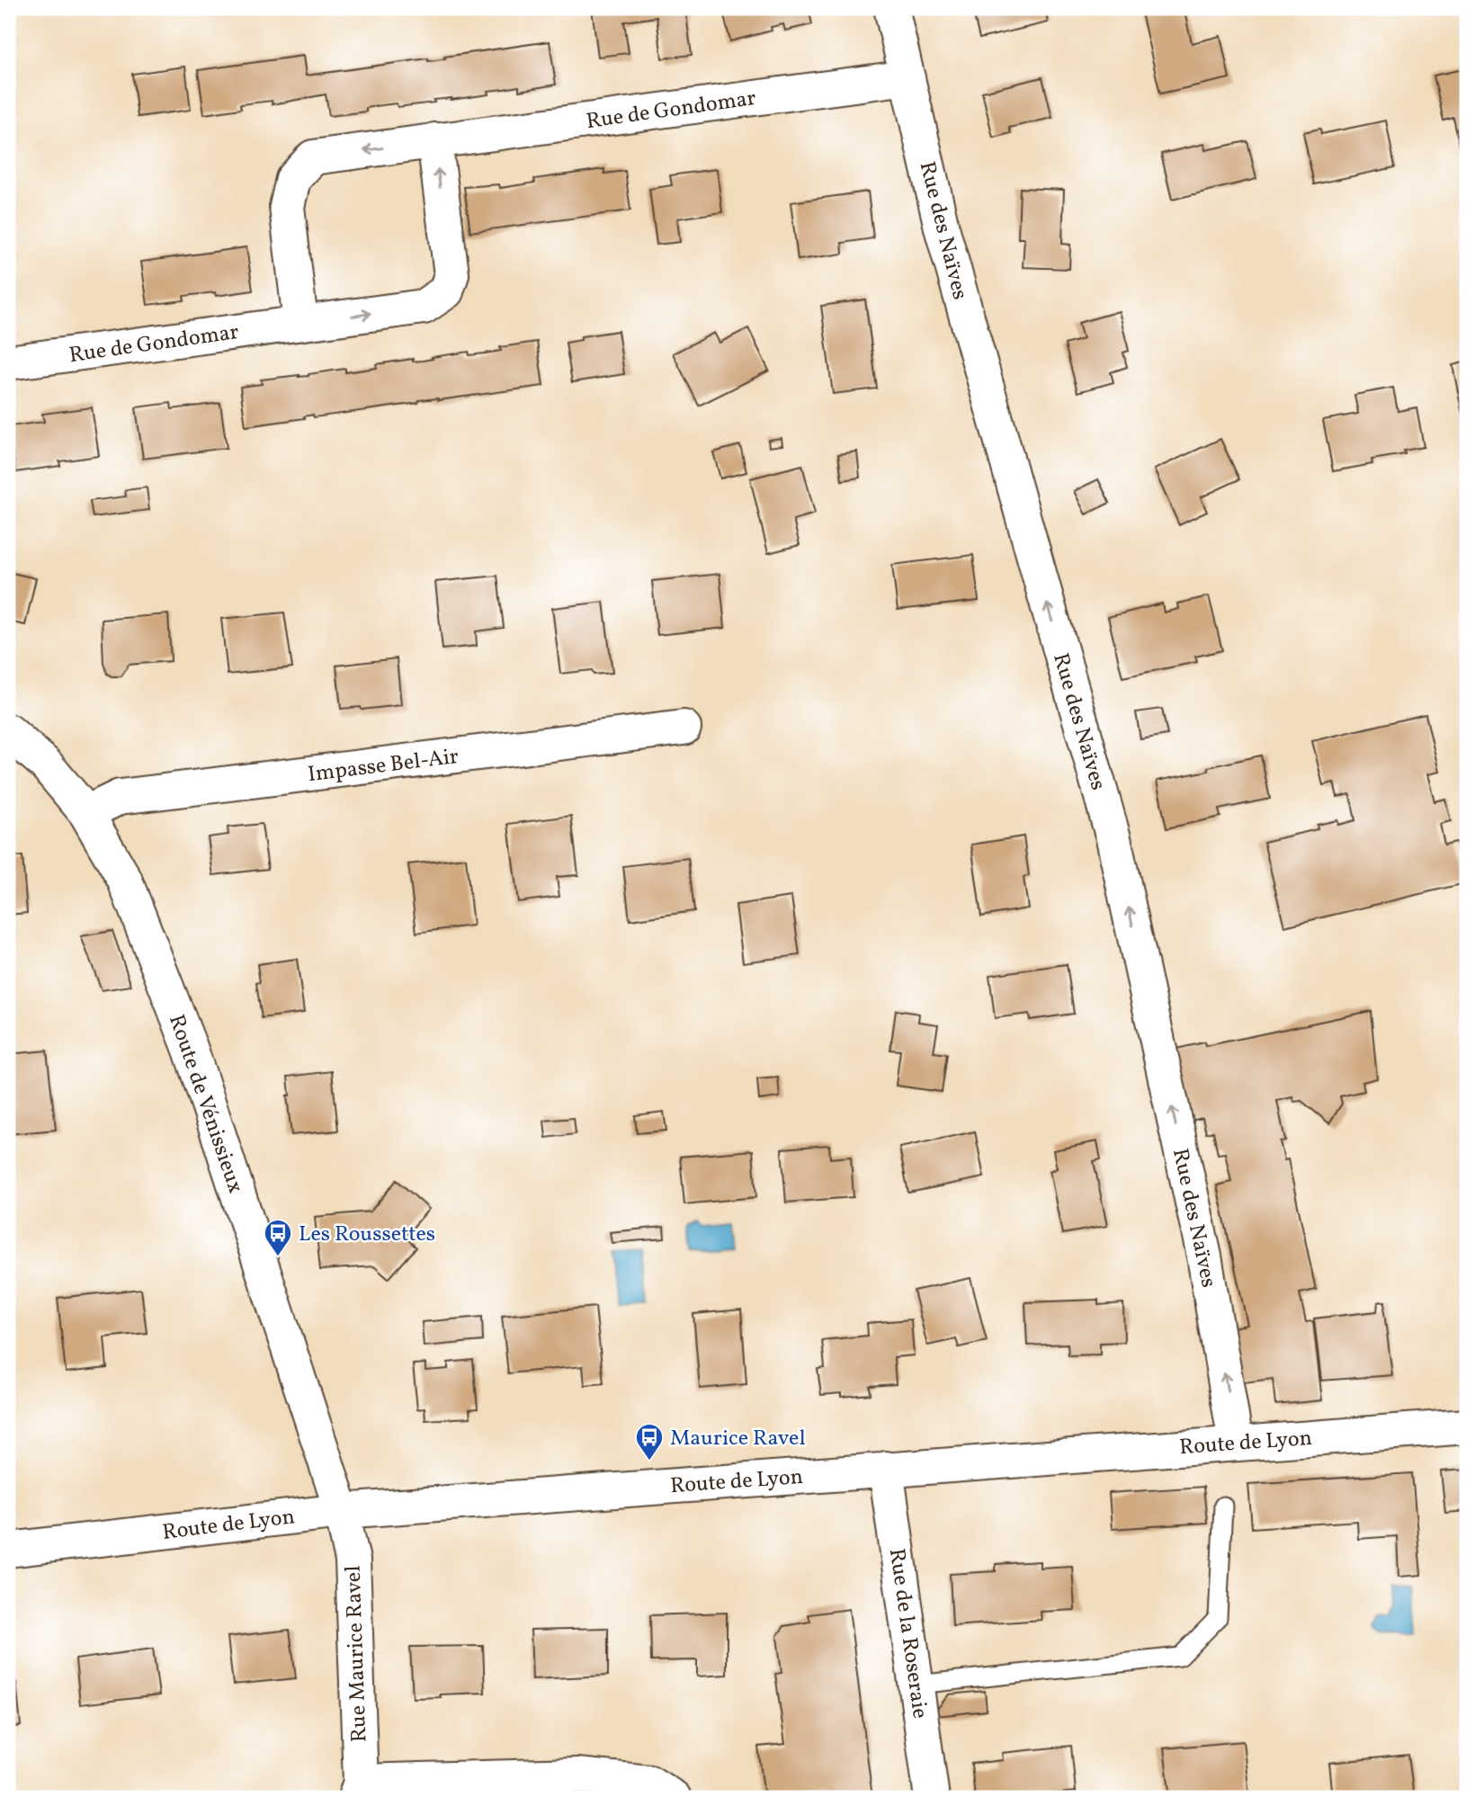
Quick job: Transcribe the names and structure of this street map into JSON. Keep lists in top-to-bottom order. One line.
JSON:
{"streets":{"street":["Rue de Gondomar","Rue des Naïves","Impasse Bel-Air","Route de Vénissieux","Route de Lyon","Rue de la Roseraie","Rue Maurice Ravel"]},"crossings":[["Rue de Gondomar","Rue des Naïves"],["Rue des Naïves","Route de Lyon"],["Impasse Bel-Air","Route de Vénissieux"],["Route de Vénissieux","Route de Lyon"],["Route de Vénissieux","Rue Maurice Ravel"],["Route de Lyon","Rue de la Roseraie"],["Route de Lyon","Rue Maurice Ravel"]],"one_way":["Rue des Naïves"],"places":{"bus stop":["Les Roussettes","Maurice Ravel"]}}
